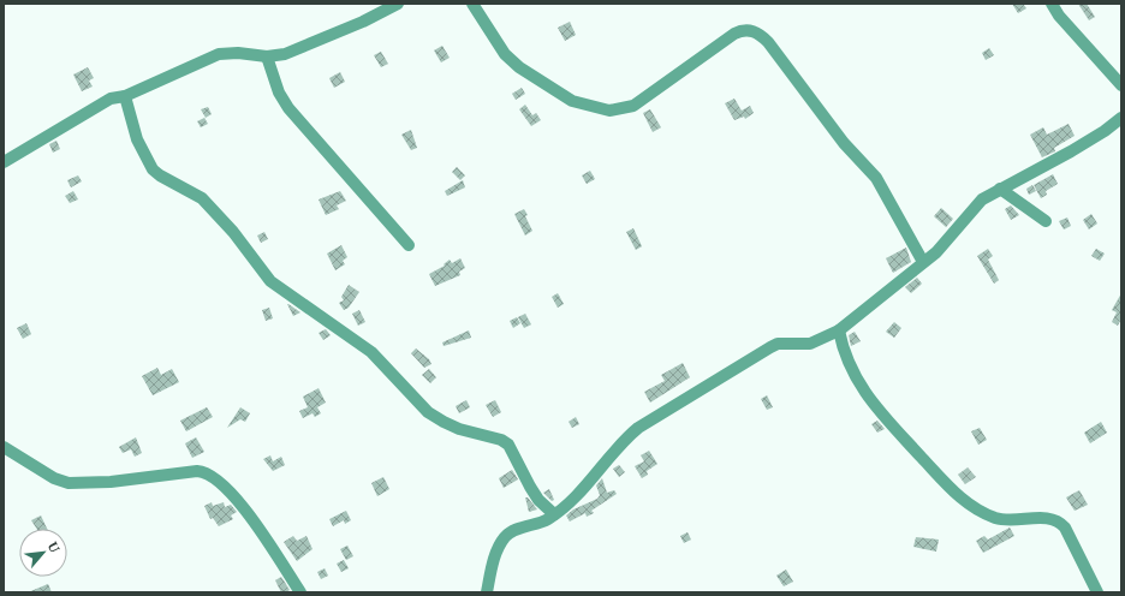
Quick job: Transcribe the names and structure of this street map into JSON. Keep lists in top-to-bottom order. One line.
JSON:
{"north":"top right"}
